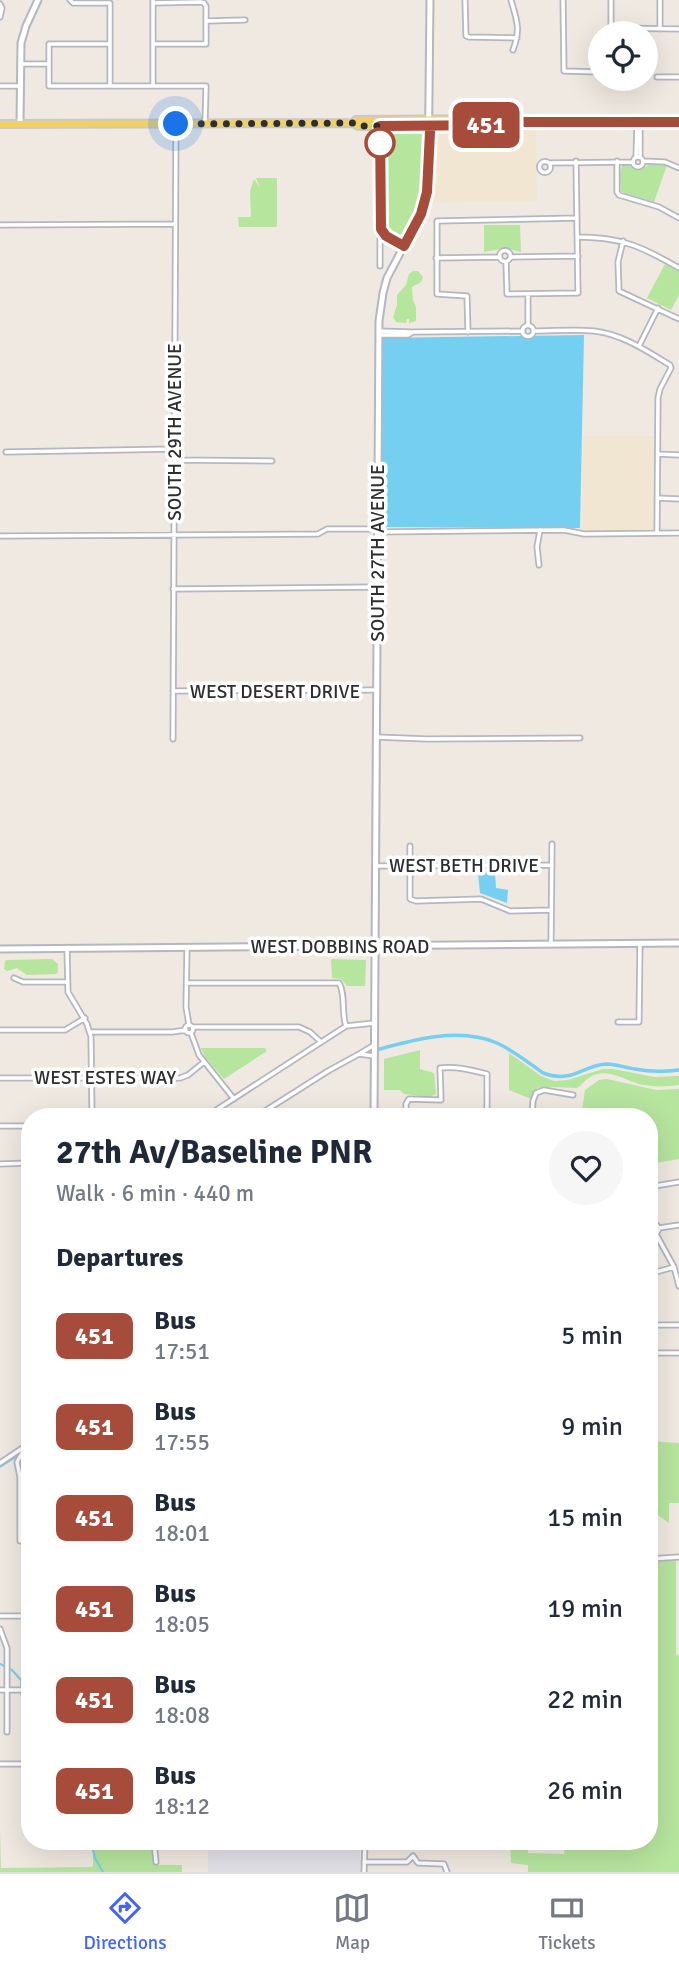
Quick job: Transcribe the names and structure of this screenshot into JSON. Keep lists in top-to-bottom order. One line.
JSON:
{"streets":{"street":["SOUTH 29TH AVENUE","SOUTH 27TH AVENUE","WEST DESERT DRIVE","WEST BETH DRIVE","WEST DOBBINS ROAD","WEST ESTES WAY"]},"crossings":[["SOUTH 29TH AVENUE","WEST DESERT DRIVE"],["SOUTH 27TH AVENUE","WEST DESERT DRIVE"],["SOUTH 27TH AVENUE","WEST BETH DRIVE"],["SOUTH 27TH AVENUE","WEST DOBBINS ROAD"]],"lines":["bus line 451"],"page":{"on_map":"451","heading":[["27th Av/Baseline PNR","Walk · 6 min · 440 m"],"Departures"],"list":[{"mark":"451","name":"Bus","note":"17:51","value":"5 min"},{"mark":"451","name":"Bus","note":"17:55","value":"9 min"},{"mark":"451","name":"Bus","note":"18:01","value":"15 min"},{"mark":"451","name":"Bus","note":"18:05","value":"19 min"},{"mark":"451","name":"Bus","note":"18:08","value":"22 min"},{"mark":"451","name":"Bus","note":"18:12","value":"26 min"}],"tabs":["Directions","Map","Tickets"]}}
